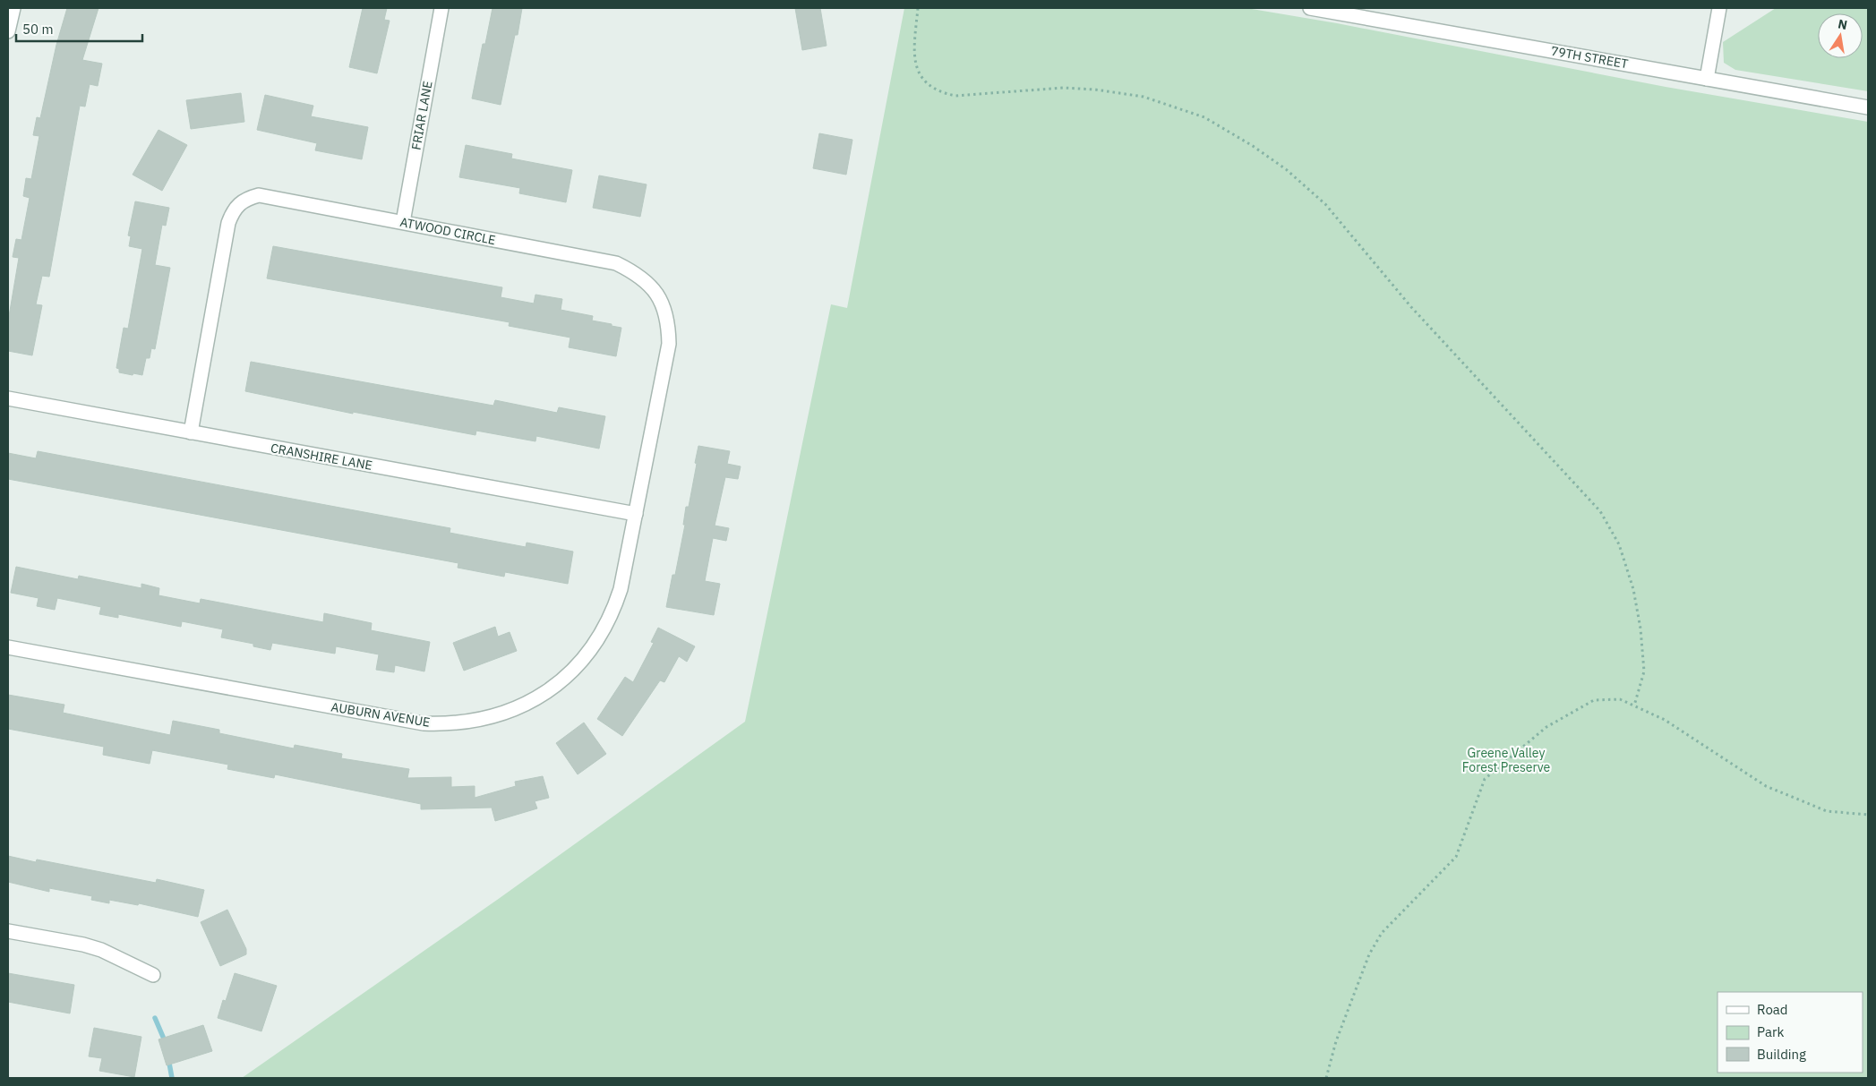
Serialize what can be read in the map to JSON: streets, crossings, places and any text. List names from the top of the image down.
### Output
{
  "streets": {
    "street": [
      "79TH STREET",
      "FRIAR LANE",
      "ATWOOD CIRCLE",
      "CRANSHIRE LANE",
      "AUBURN AVENUE"
    ]
  },
  "crossings": [
    ["FRIAR LANE", "ATWOOD CIRCLE"],
    ["ATWOOD CIRCLE", "CRANSHIRE LANE"],
    ["ATWOOD CIRCLE", "AUBURN AVENUE"],
    ["CRANSHIRE LANE", "AUBURN AVENUE"]
  ],
  "parks": ["Greene Valley Forest Preserve"],
  "legend": ["Road", "Park", "Building"],
  "scale_bar": "50 m",
  "north": "top"
}
